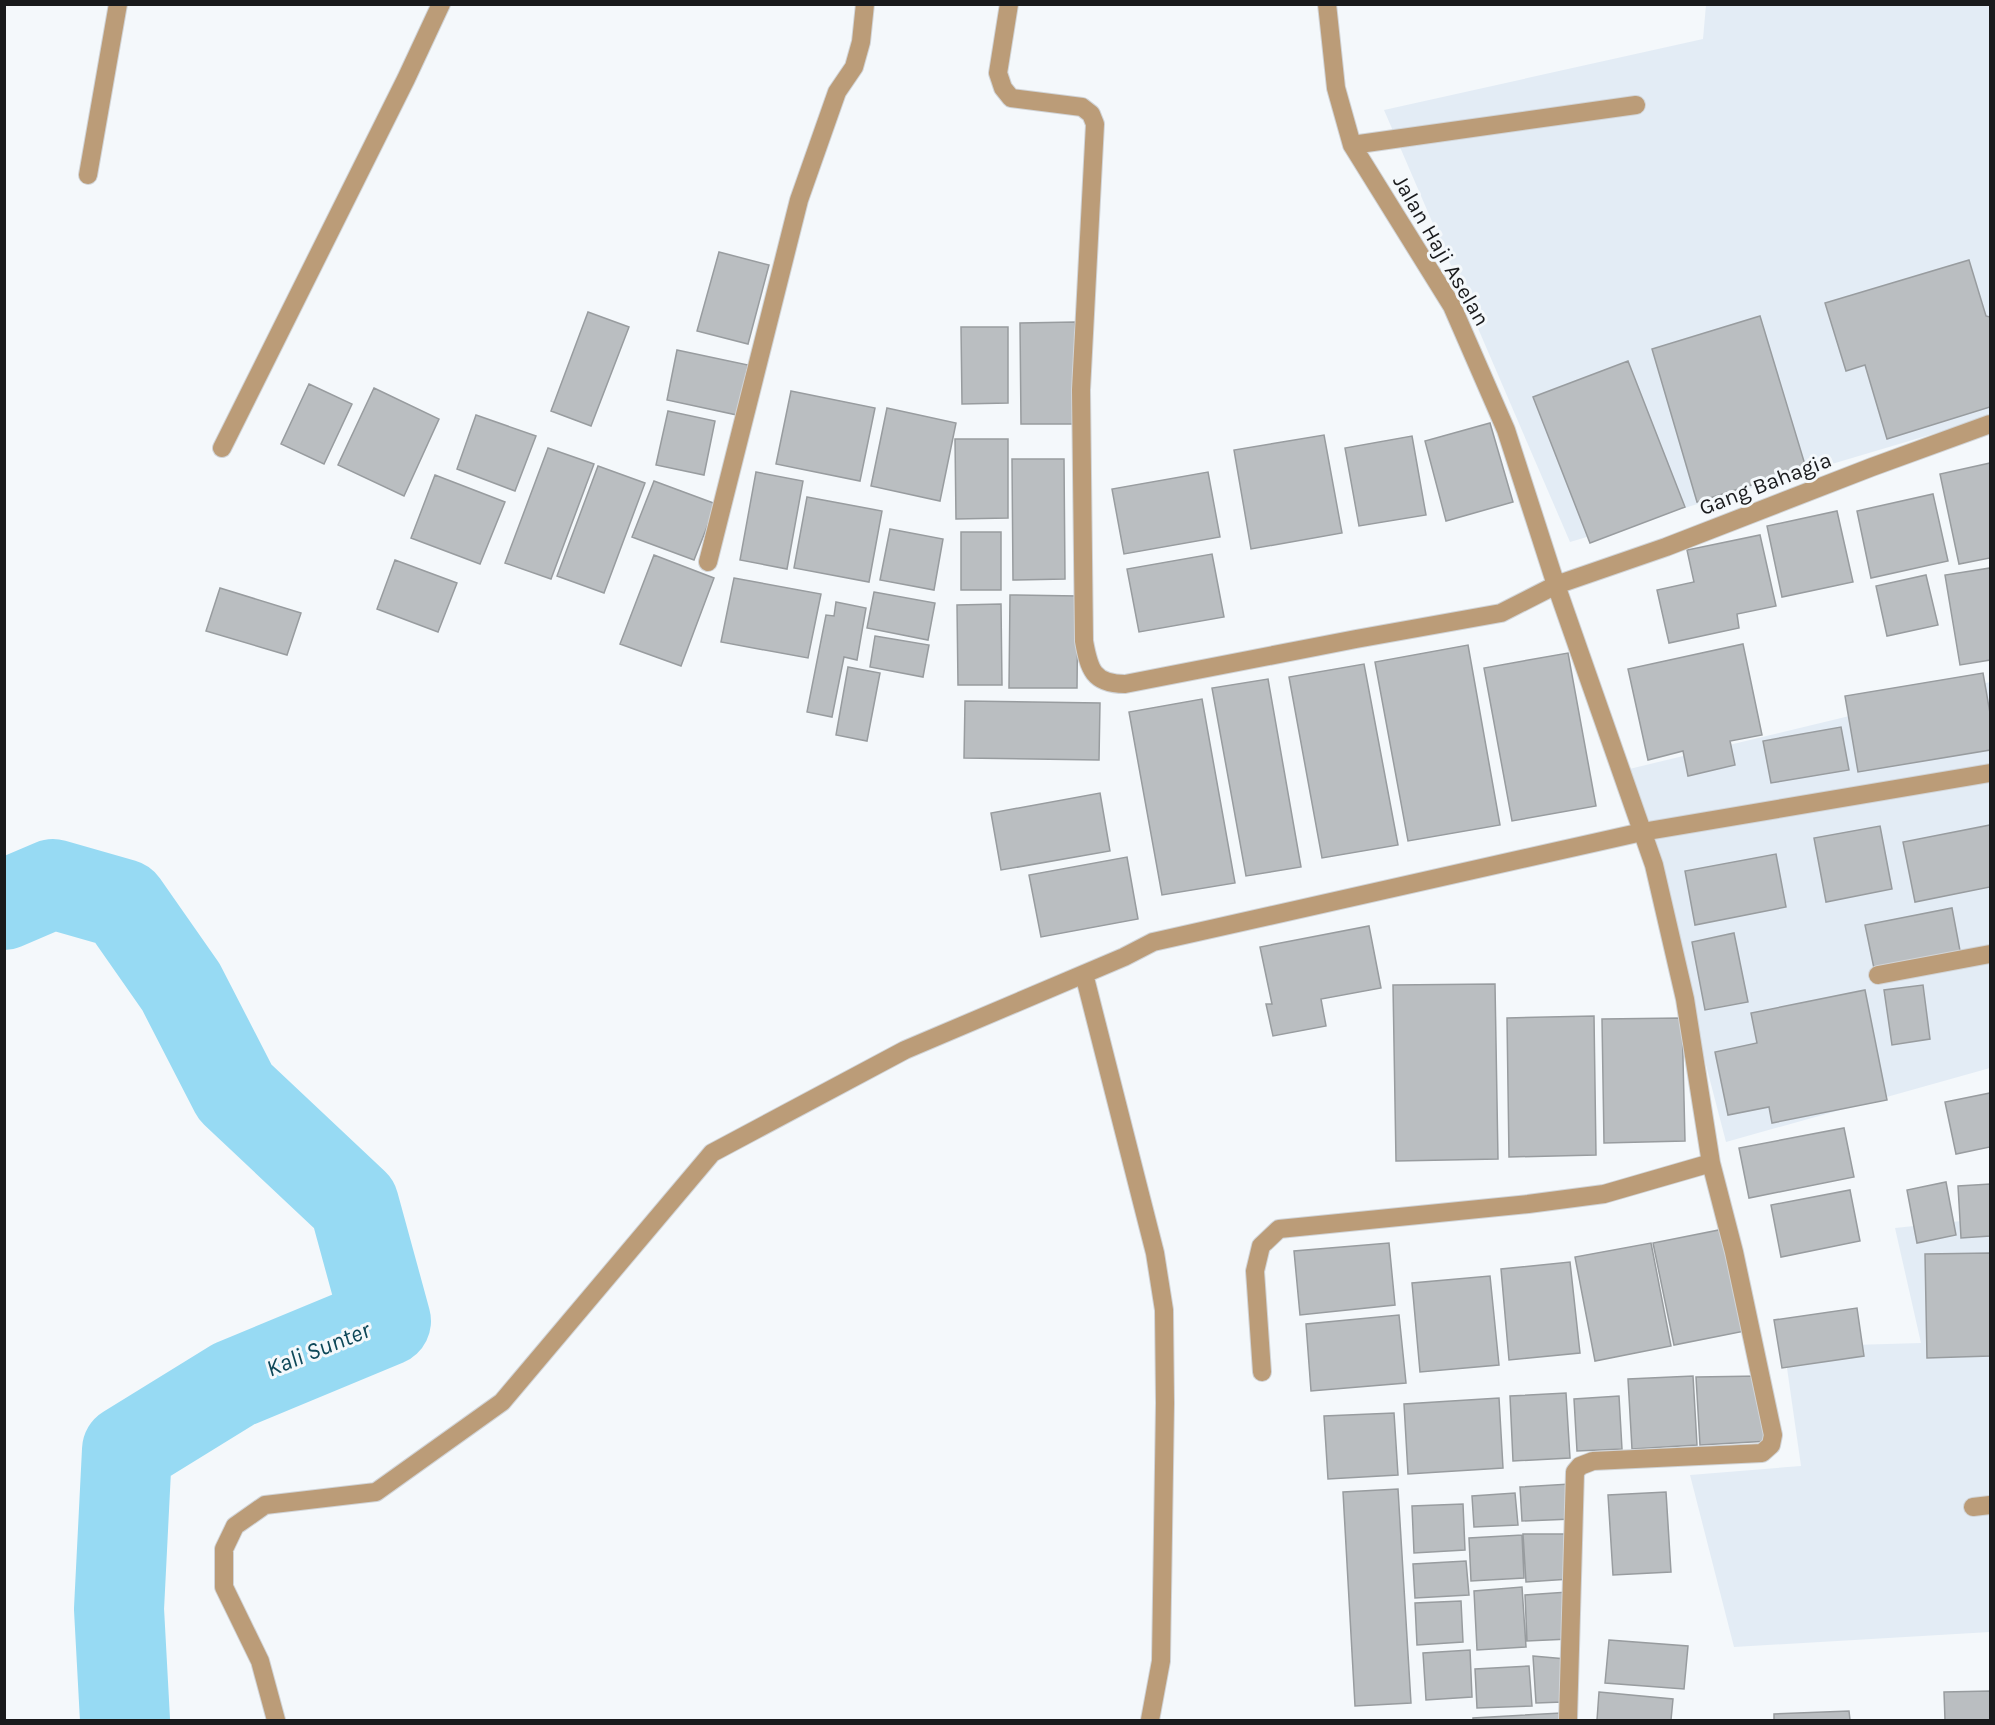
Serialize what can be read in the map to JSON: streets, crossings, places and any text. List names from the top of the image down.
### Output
{
  "streets": {
    "street": ["Jalan Haji Aselan", "Gang Bahagia"]
  },
  "crossings": [
    ["Jalan Haji Aselan", "Gang Bahagia"]
  ],
  "water": ["Kali Sunter"]
}
